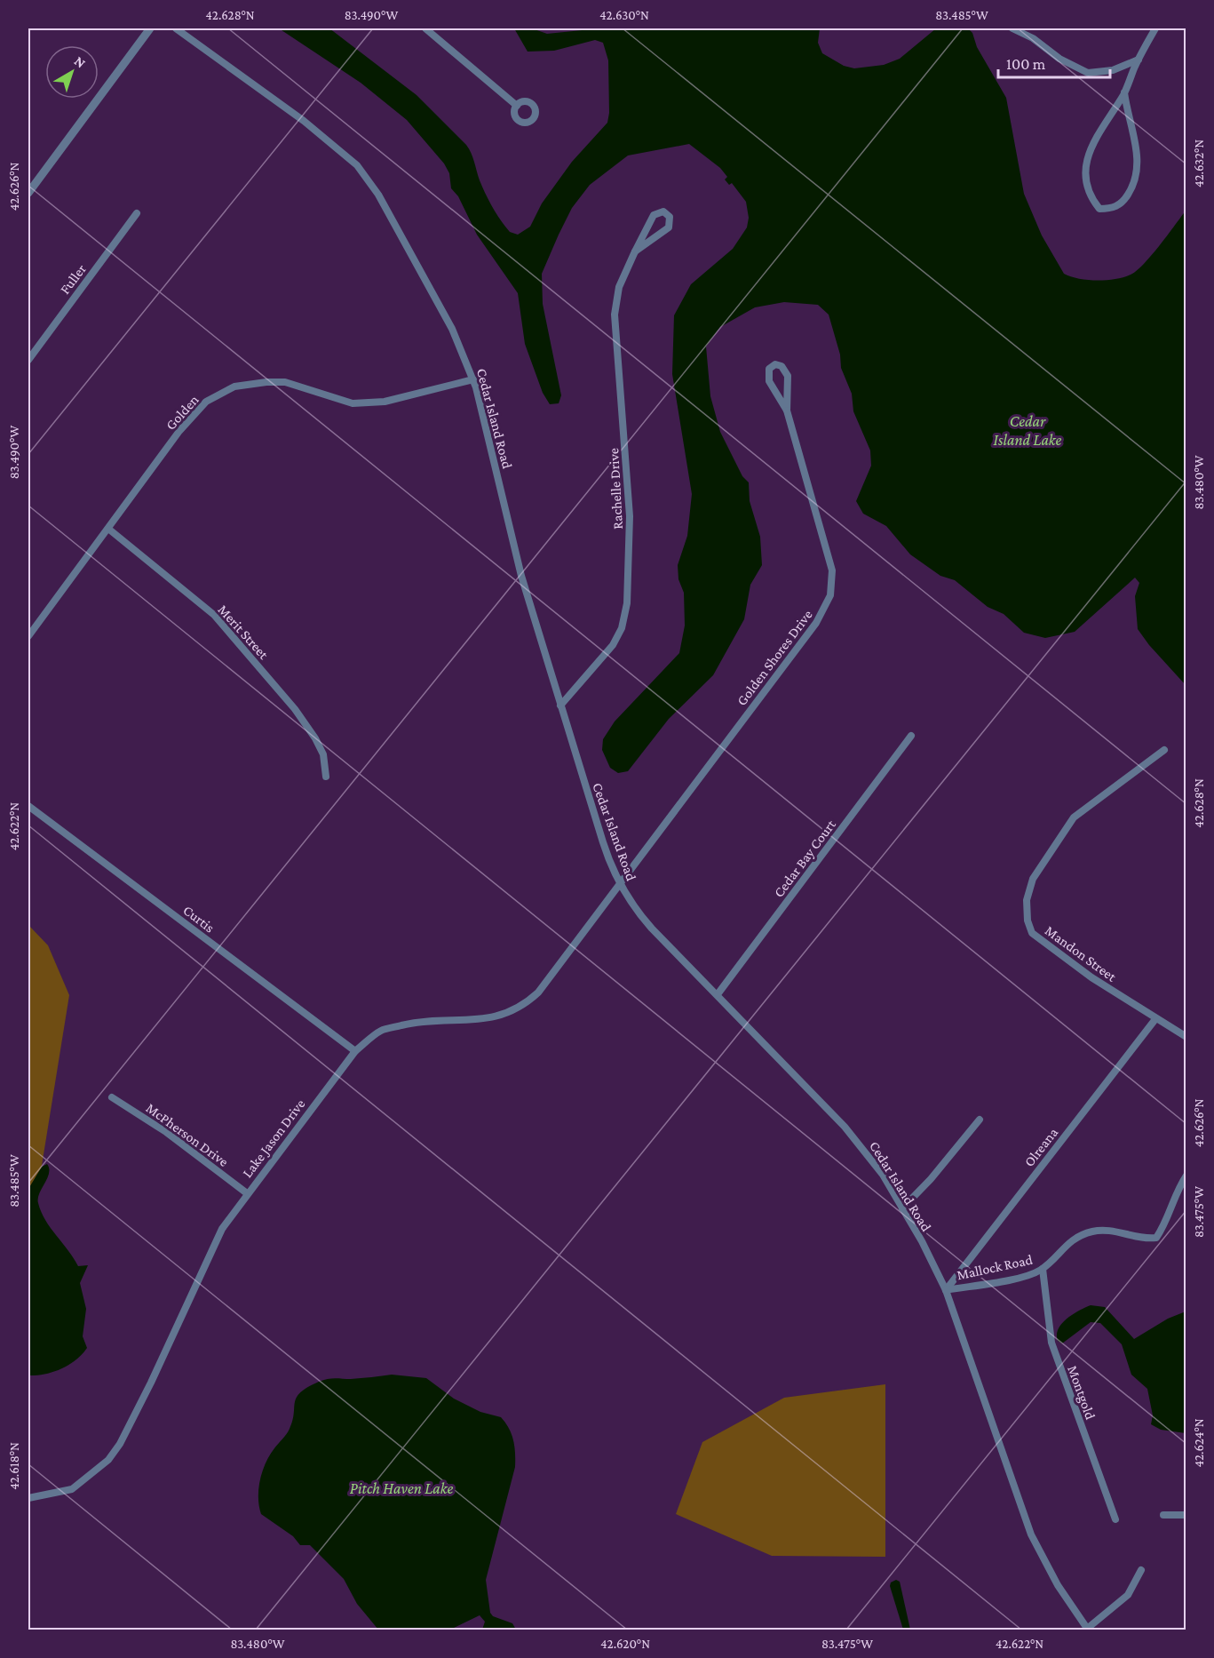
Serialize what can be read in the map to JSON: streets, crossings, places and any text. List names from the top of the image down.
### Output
{
  "streets": {
    "street": [
      "Fuller",
      "Golden",
      "Cedar Island Road",
      "Rachelle Drive",
      "Merit Street",
      "Golden Shores Drive",
      "Cedar Bay Court",
      "Curtis",
      "Mandon Street",
      "McPherson Drive",
      "Lake Jason Drive",
      "Olreana",
      "Mallock Road",
      "Montgold"
    ]
  },
  "crossings": [
    ["Golden", "Cedar Island Road"],
    ["Golden", "Merit Street"],
    ["Cedar Island Road", "Rachelle Drive"],
    ["Cedar Island Road", "Golden Shores Drive"],
    ["Cedar Island Road", "Cedar Bay Court"],
    ["Cedar Island Road", "Lake Jason Drive"],
    ["Cedar Island Road", "Olreana"],
    ["Cedar Island Road", "Mallock Road"],
    ["Golden Shores Drive", "Lake Jason Drive"],
    ["Curtis", "Lake Jason Drive"],
    ["Mandon Street", "Olreana"],
    ["McPherson Drive", "Lake Jason Drive"],
    ["Olreana", "Mallock Road"],
    ["Mallock Road", "Montgold"]
  ],
  "water": ["Cedar Island Lake", "Pitch Haven Lake"],
  "scale_bar": "100 m",
  "north": "top right",
  "coordinates": [
    "42.628°N",
    "83.490°W",
    "42.630°N",
    "83.485°W",
    "42.632°N",
    "42.626°N",
    "83.480°W",
    "42.622°N",
    "83.475°W",
    "42.624°N",
    "42.618°N",
    "42.620°N"
  ]
}
